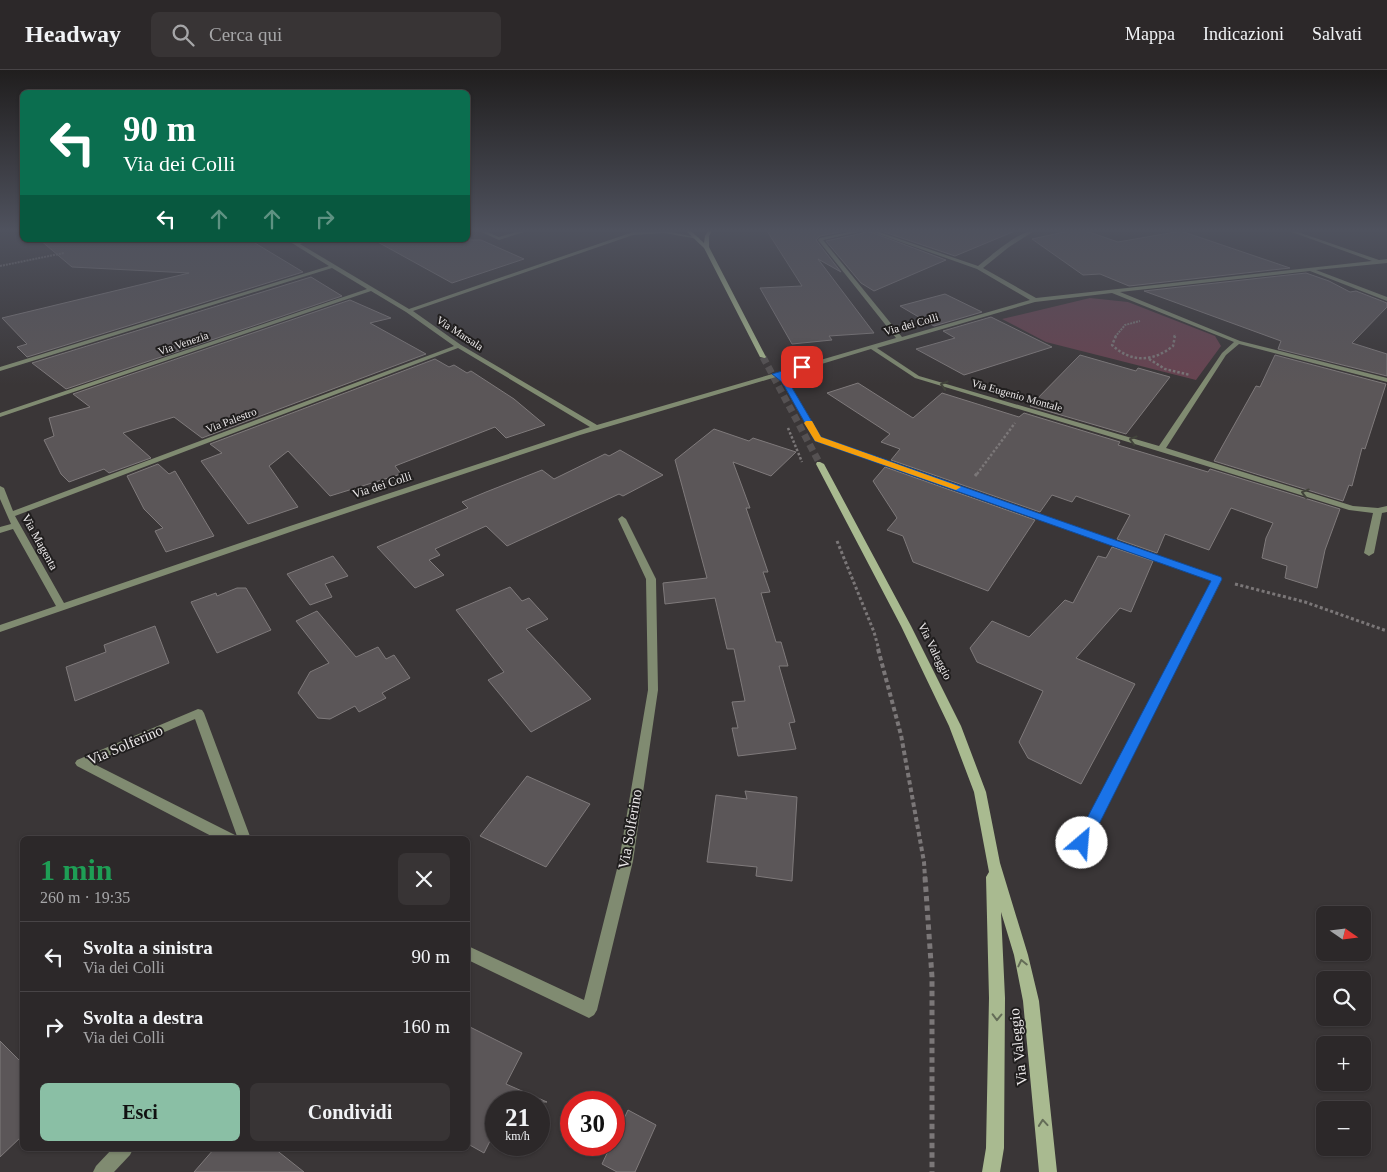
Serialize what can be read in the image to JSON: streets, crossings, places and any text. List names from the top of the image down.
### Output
{
  "streets": {
    "main road": ["Via Valeggio"],
    "street": [
      "Via dei Colli",
      "Via Marsala",
      "Via Venezia",
      "Via Eugenio Montale",
      "Via Palestro",
      "Via Magenta",
      "Via Solferino"
    ]
  },
  "crossings": [
    ["Via dei Colli", "Via Marsala"],
    ["Via dei Colli", "Via Eugenio Montale"],
    ["Via dei Colli", "Via Magenta"],
    ["Via Marsala", "Via Venezia"],
    ["Via Marsala", "Via Palestro"],
    ["Via Palestro", "Via Magenta"]
  ],
  "one_way": ["Via Eugenio Montale"],
  "north": "right",
  "page": {
    "header": "Headway",
    "search": "Cerca qui",
    "nav": ["Mappa", "Indicazioni", "Salvati"],
    "turn": ["90 m", "Via dei Colli"],
    "heading": ["1 min", "260 m · 19:35"],
    "map_buttons": ["+", "−"],
    "list": [
      {
        "name": "Svolta a sinistra",
        "note": "Via dei Colli",
        "value": "90 m"
      },
      {
        "name": "Svolta a destra",
        "note": "Via dei Colli",
        "value": "160 m"
      }
    ],
    "buttons": ["Esci", "Condividi"],
    "speed": "21 km/h",
    "limit": "30"
  }
}
